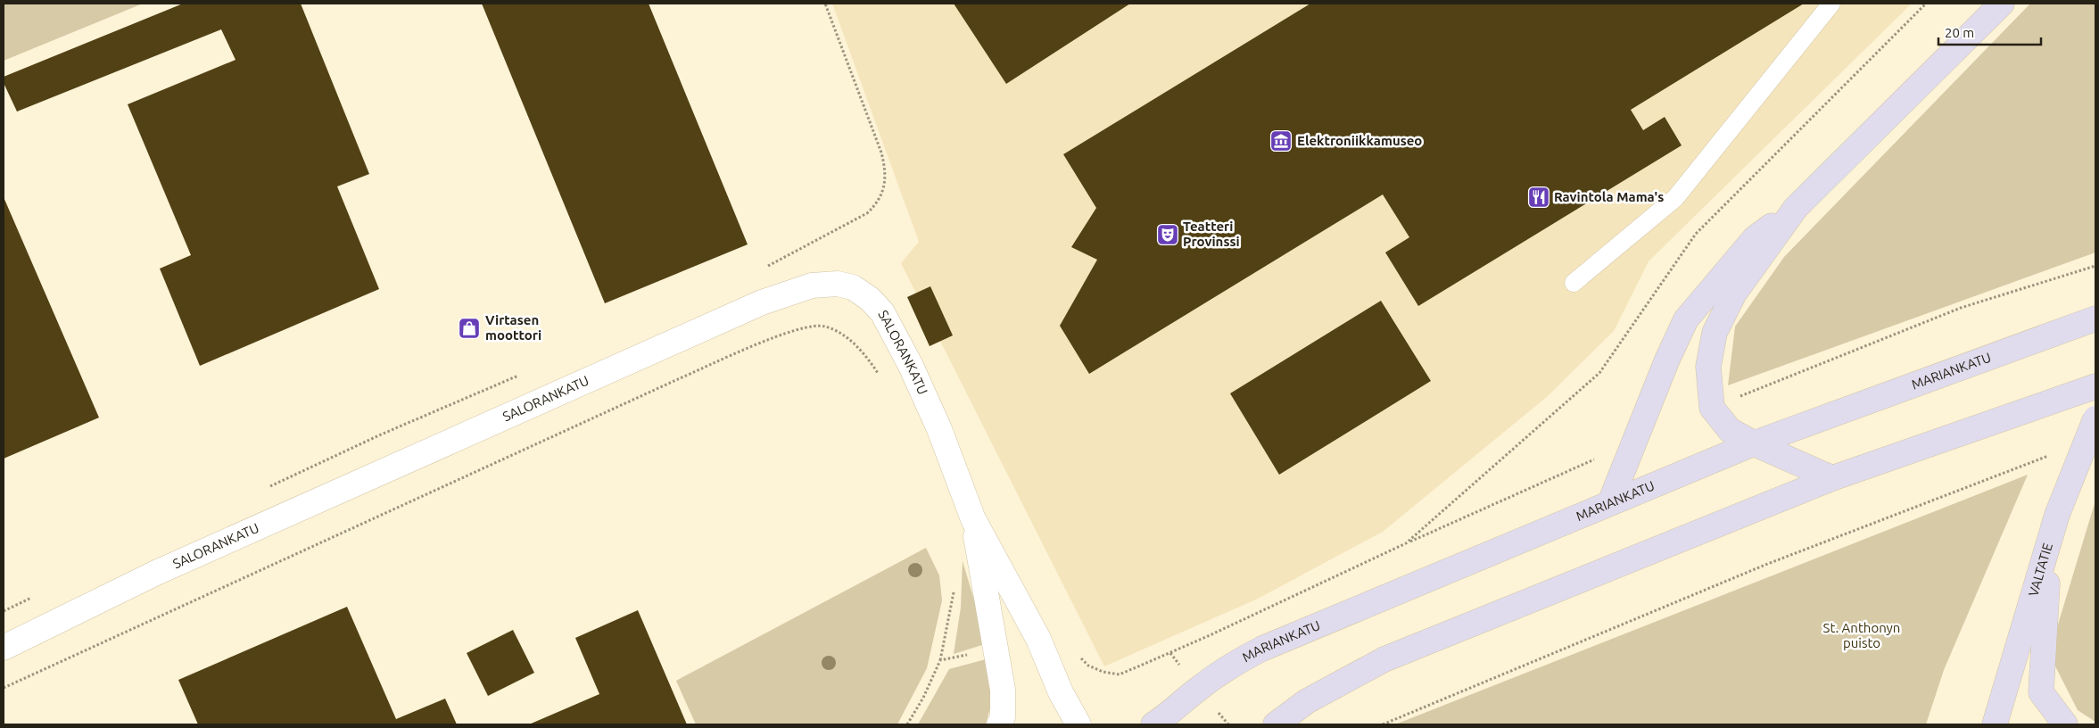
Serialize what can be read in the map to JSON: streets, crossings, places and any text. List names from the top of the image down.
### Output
{
  "streets": {
    "main road": ["MARIANKATU", "VALTATIE"],
    "street": ["SALORANKATU"]
  },
  "parks": ["St. Anthonyn puisto"],
  "places": {
    "museum": ["Elektroniikkamuseo"],
    "restaurant": ["Ravintola Mama's"],
    "theatre": ["Teatteri Provinssi"],
    "shop": ["Virtasen moottori"]
  },
  "scale_bar": "20 m"
}
